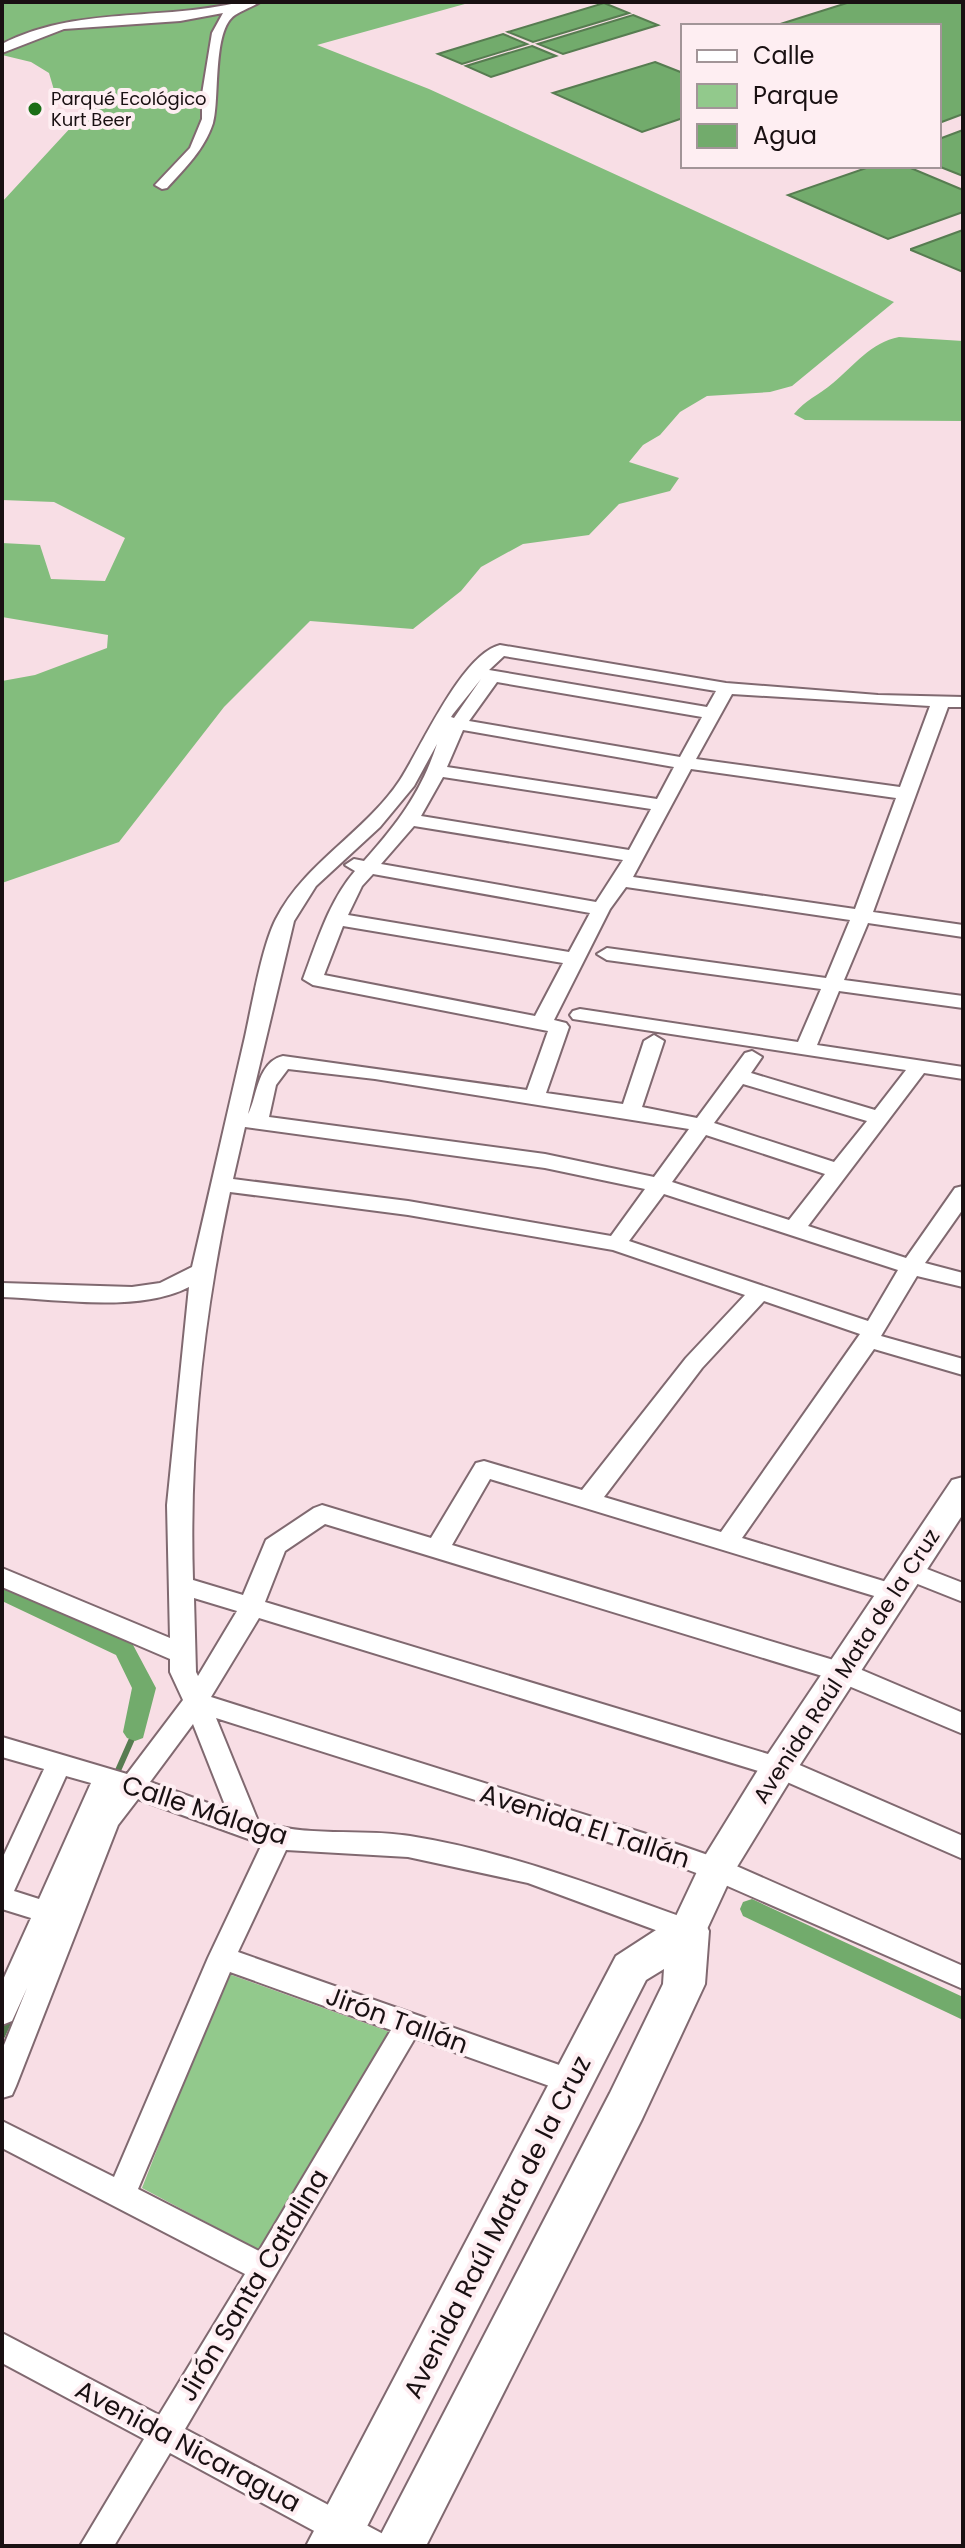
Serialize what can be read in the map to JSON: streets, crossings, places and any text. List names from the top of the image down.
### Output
{
  "streets": {
    "main road": ["Avenida Raúl Mata de la Cruz"],
    "street": [
      "Calle Málaga",
      "Avenida El Tallán",
      "Jirón Tallán",
      "Jirón Santa Catalina",
      "Avenida Nicaragua"
    ]
  },
  "crossings": [
    ["Avenida Raúl Mata de la Cruz", "Calle Málaga"],
    ["Avenida Raúl Mata de la Cruz", "Avenida El Tallán"],
    ["Avenida Raúl Mata de la Cruz", "Jirón Tallán"],
    ["Avenida Raúl Mata de la Cruz", "Avenida Nicaragua"],
    ["Jirón Tallán", "Jirón Santa Catalina"],
    ["Jirón Santa Catalina", "Avenida Nicaragua"]
  ],
  "places": ["Parqué Ecológico Kurt Beer"],
  "legend": ["Calle", "Parque", "Agua"]
}
